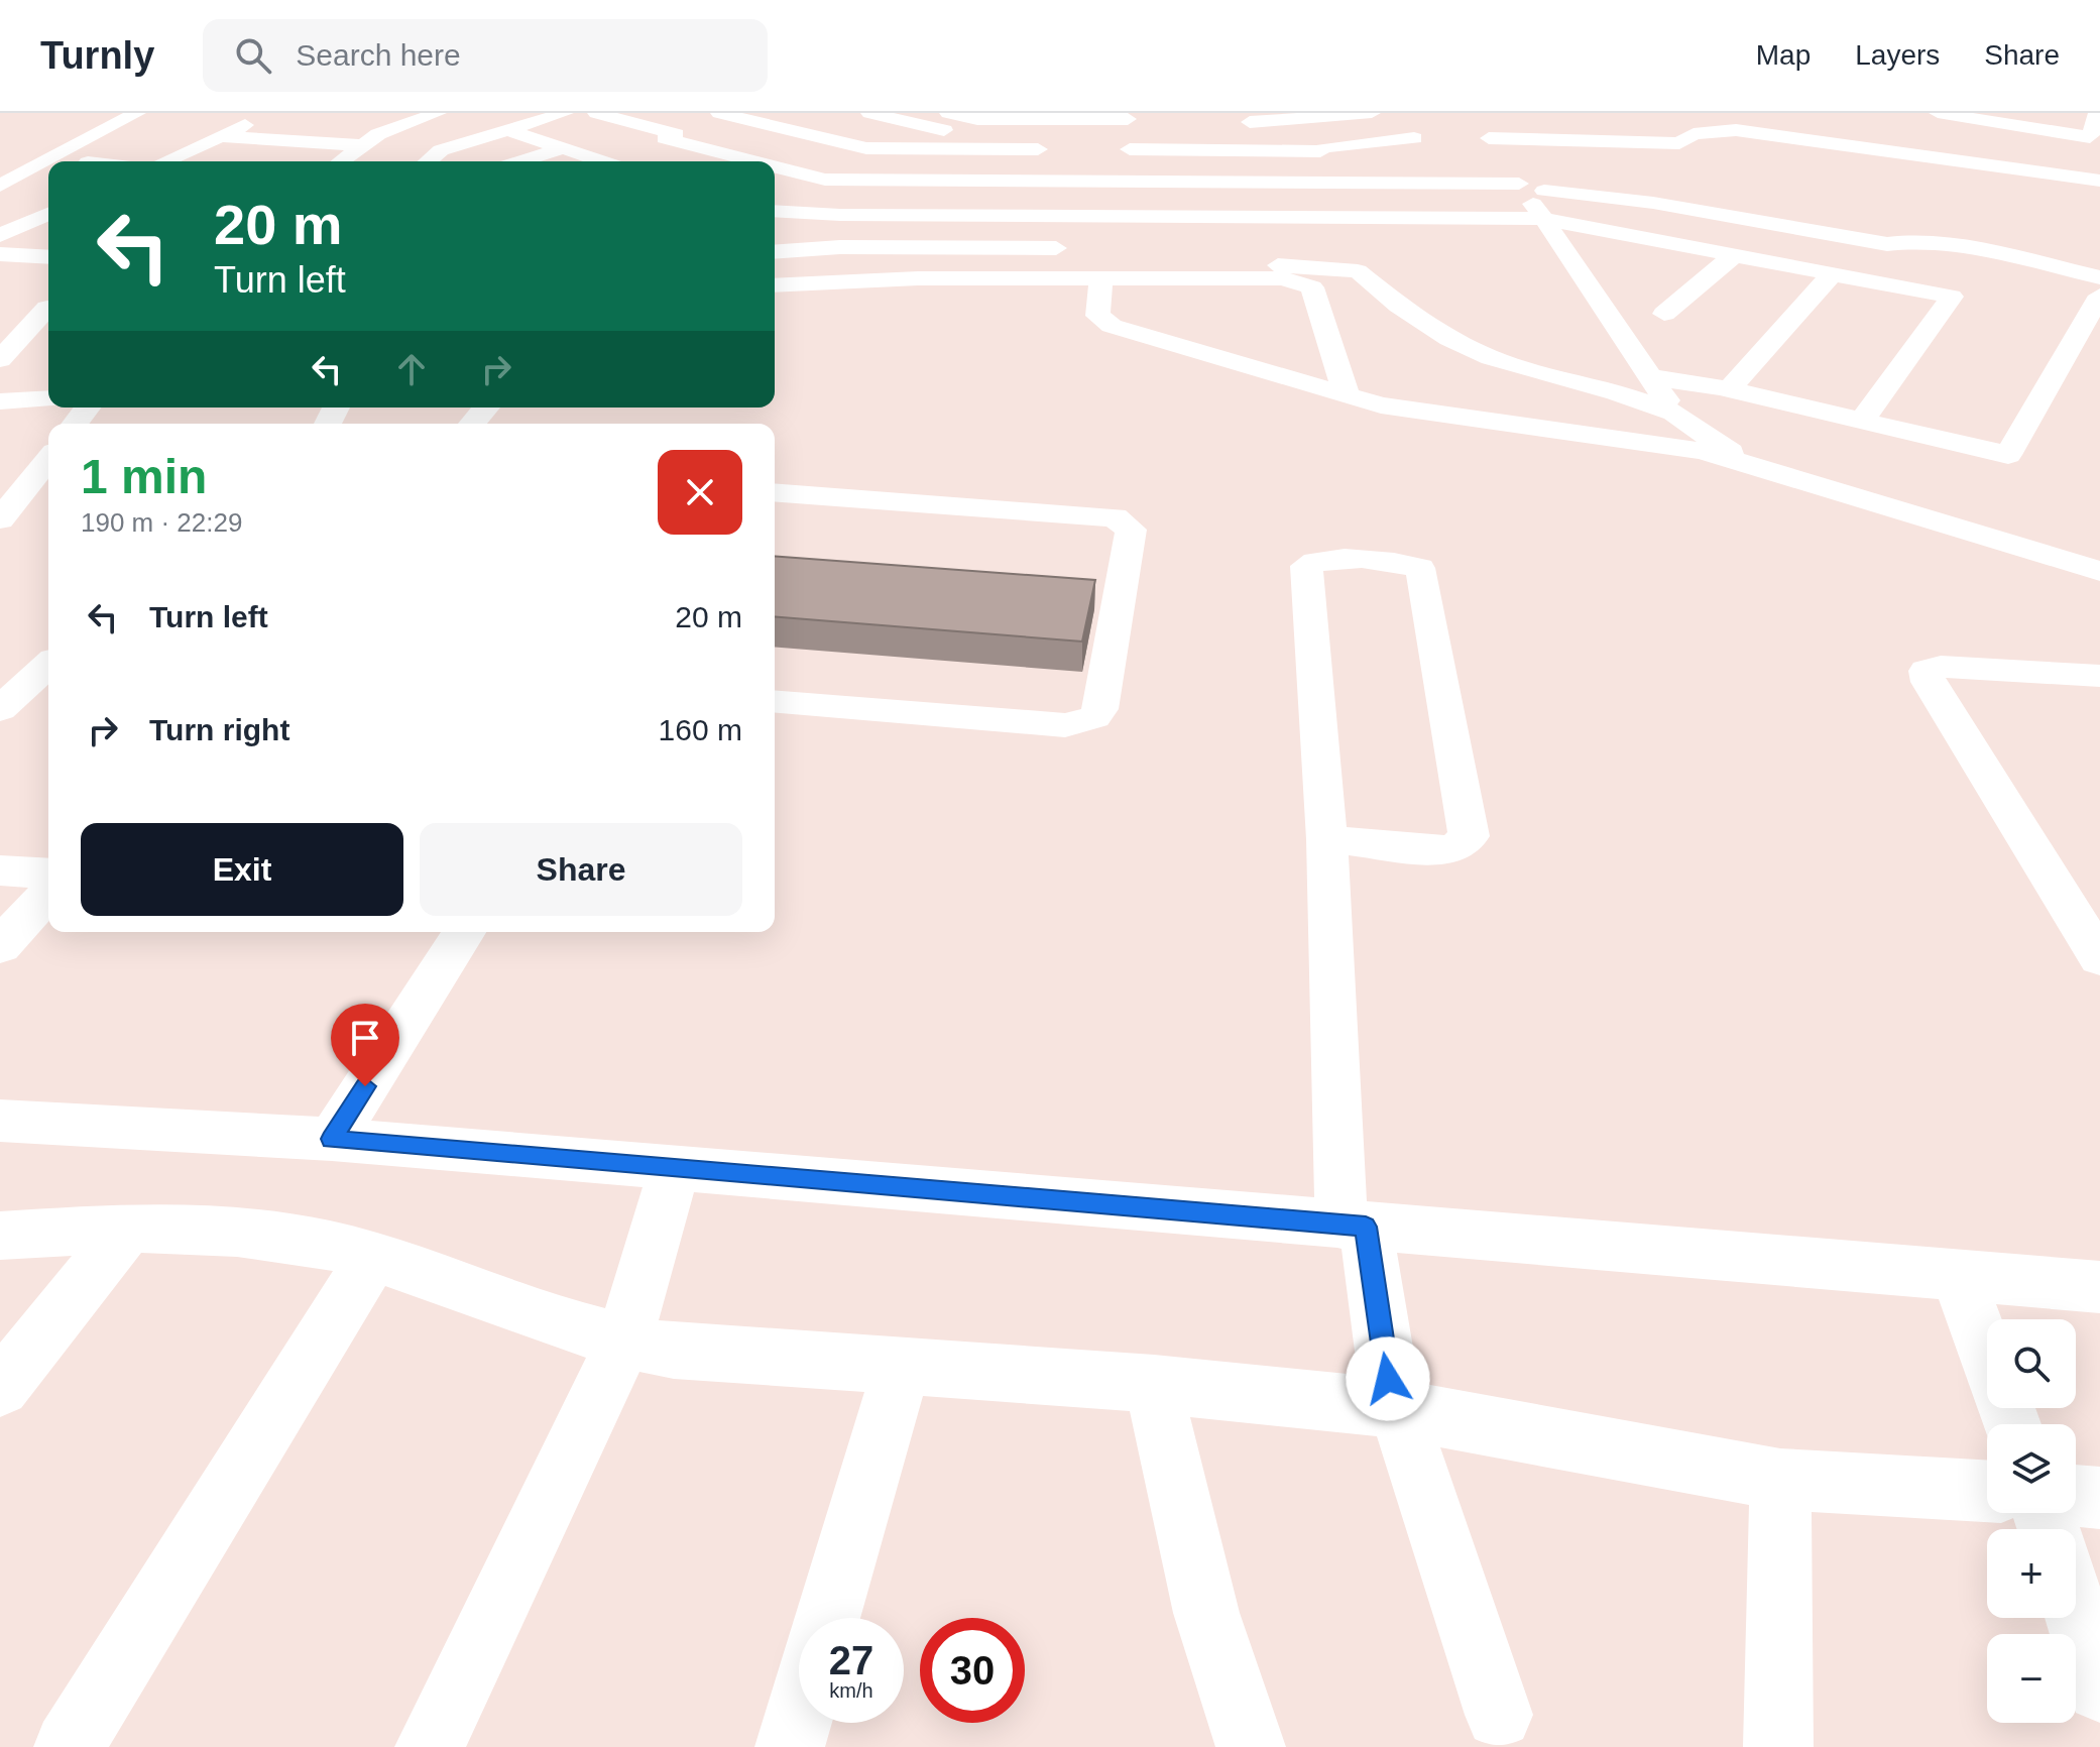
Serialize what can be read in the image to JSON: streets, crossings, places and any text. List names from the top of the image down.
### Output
{
  "page": {
    "header": "Turnly",
    "search": "Search here",
    "nav": ["Map", "Layers", "Share"],
    "turn": ["20 m", "Turn left"],
    "heading": ["1 min", "190 m · 22:29"],
    "list": [
      {
        "name": "Turn left",
        "value": "20 m"
      },
      {
        "name": "Turn right",
        "value": "160 m"
      }
    ],
    "buttons": ["Exit", "Share"],
    "map_buttons": ["+", "−"],
    "speed": "27 km/h",
    "limit": "30"
  }
}
